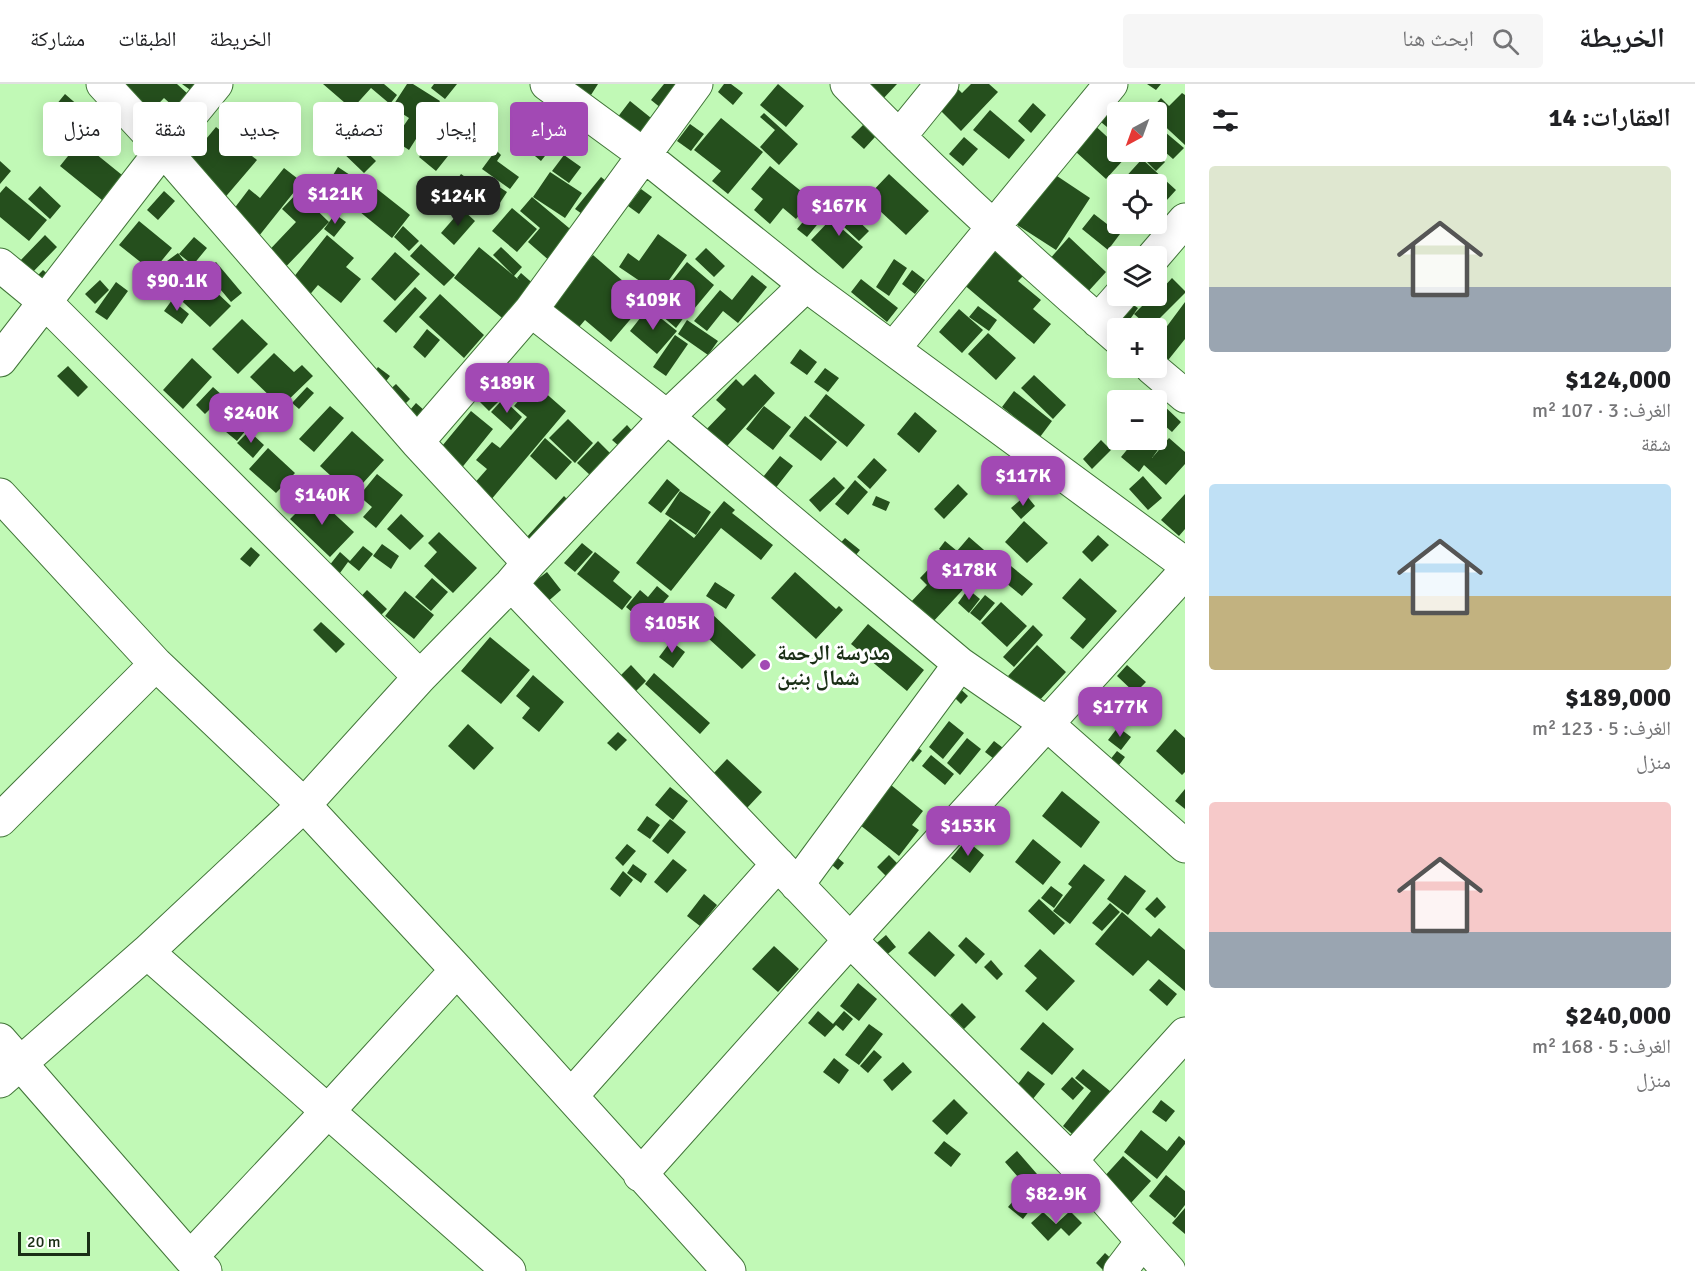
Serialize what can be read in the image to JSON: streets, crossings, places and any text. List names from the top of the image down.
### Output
{
  "places": ["مدرسة الرحمة شمال بنين"],
  "scale_bar": "20 m",
  "north": "bottom left",
  "page": {
    "header": "الخريطة",
    "search": "ابحث هنا",
    "nav": ["الخريطة", "الطبقات", "مشاركة"],
    "heading": "العقارات: 14",
    "map_buttons": ["+", "−"],
    "chip": [
      "شراء",
      "إيجار",
      "تصفية",
      "جديد",
      "شقة",
      "منزل"
    ],
    "list": [
      {
        "name": "$124,000",
        "note": "الغرف: 3 · 107 m² · شقة"
      },
      {
        "name": "$189,000",
        "note": "الغرف: 5 · 123 m² · منزل"
      },
      {
        "name": "$240,000",
        "note": "الغرف: 5 · 168 m² · منزل"
      }
    ],
    "price": [
      "$121K",
      "$124K",
      "$167K",
      "$90.1K",
      "$109K",
      "$189K",
      "$240K",
      "$117K",
      "$140K",
      "$178K",
      "$105K",
      "$177K",
      "$153K",
      "$82.9K"
    ],
    "scale": "20 m"
  }
}
